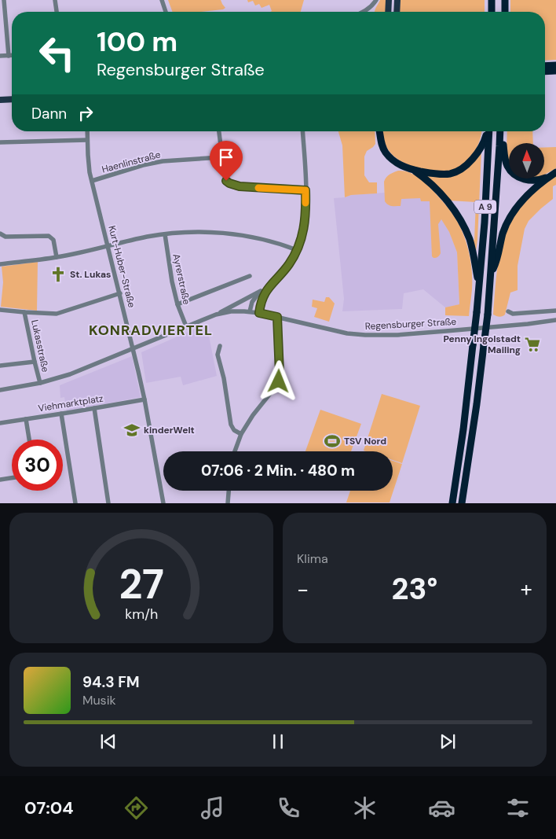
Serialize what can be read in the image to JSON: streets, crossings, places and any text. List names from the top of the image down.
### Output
{
  "streets": {
    "highway": ["A 9"],
    "street": [
      "Haenlinstraße",
      "Kurt-Huber-Straße",
      "Ayrerstraße",
      "Regensburger Straße",
      "Lukasstraße",
      "Viehmarktplatz"
    ]
  },
  "crossings": [
    ["Haenlinstraße", "Kurt-Huber-Straße"],
    ["Kurt-Huber-Straße", "Regensburger Straße"],
    ["Kurt-Huber-Straße", "Viehmarktplatz"],
    ["Ayrerstraße", "Regensburger Straße"],
    ["Regensburger Straße", "Lukasstraße"]
  ],
  "districts": ["KONRADVIERTEL"],
  "places": {
    "church": ["St. Lukas"],
    "supermarket": ["Penny Ingolstadt Mailing"],
    "school or university": ["kinderWelt"],
    "sports": ["TSV Nord"]
  },
  "north": "top",
  "page": {
    "turn": ["100 m", "Regensburger Straße"],
    "then": "Dann",
    "limit": "30",
    "trip": "07:06 · 2 Min. · 480 m",
    "tile": "Klima",
    "heat": ["−", "23°", "+"],
    "song": ["94.3 FM", "Musik"],
    "tabs": "07:04",
    "gauge": ["27", "km/h"]
  }
}
